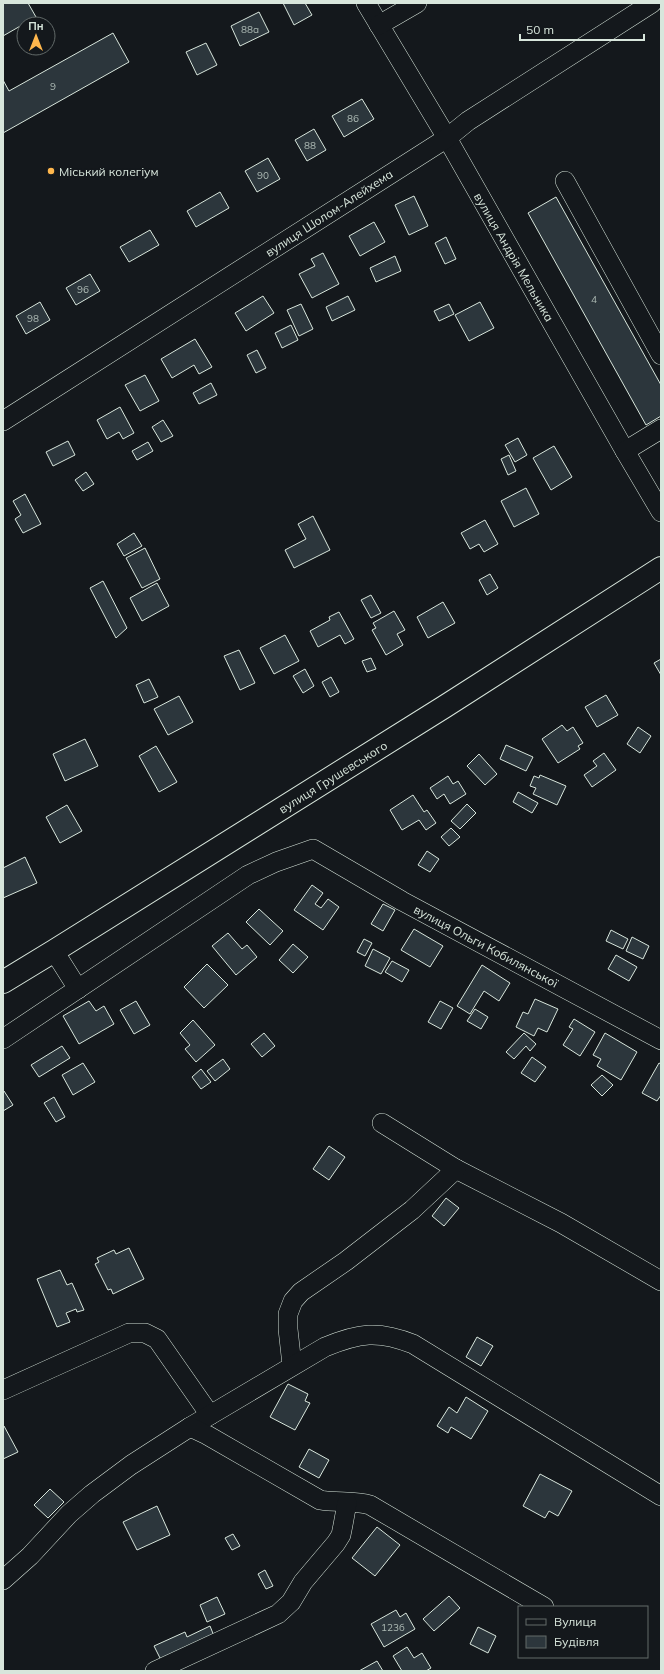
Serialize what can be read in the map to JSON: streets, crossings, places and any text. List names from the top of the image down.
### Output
{
  "streets": {
    "highway": ["вулиця Грушевського"],
    "street": ["вулиця Шолом-Алейхема", "вулиця Андрія Мельника", "вулиця Ольги Кобилянської"]
  },
  "crossings": [
    ["вулиця Шолом-Алейхема", "вулиця Андрія Мельника"]
  ],
  "places": ["Міський колегіум"],
  "house_numbers": [
    "88а",
    "9",
    "86",
    "88",
    "90",
    "96",
    "4",
    "98",
    "123б"
  ],
  "legend": ["Вулиця", "Будівля"],
  "scale_bar": "50 m",
  "north": "top"
}
